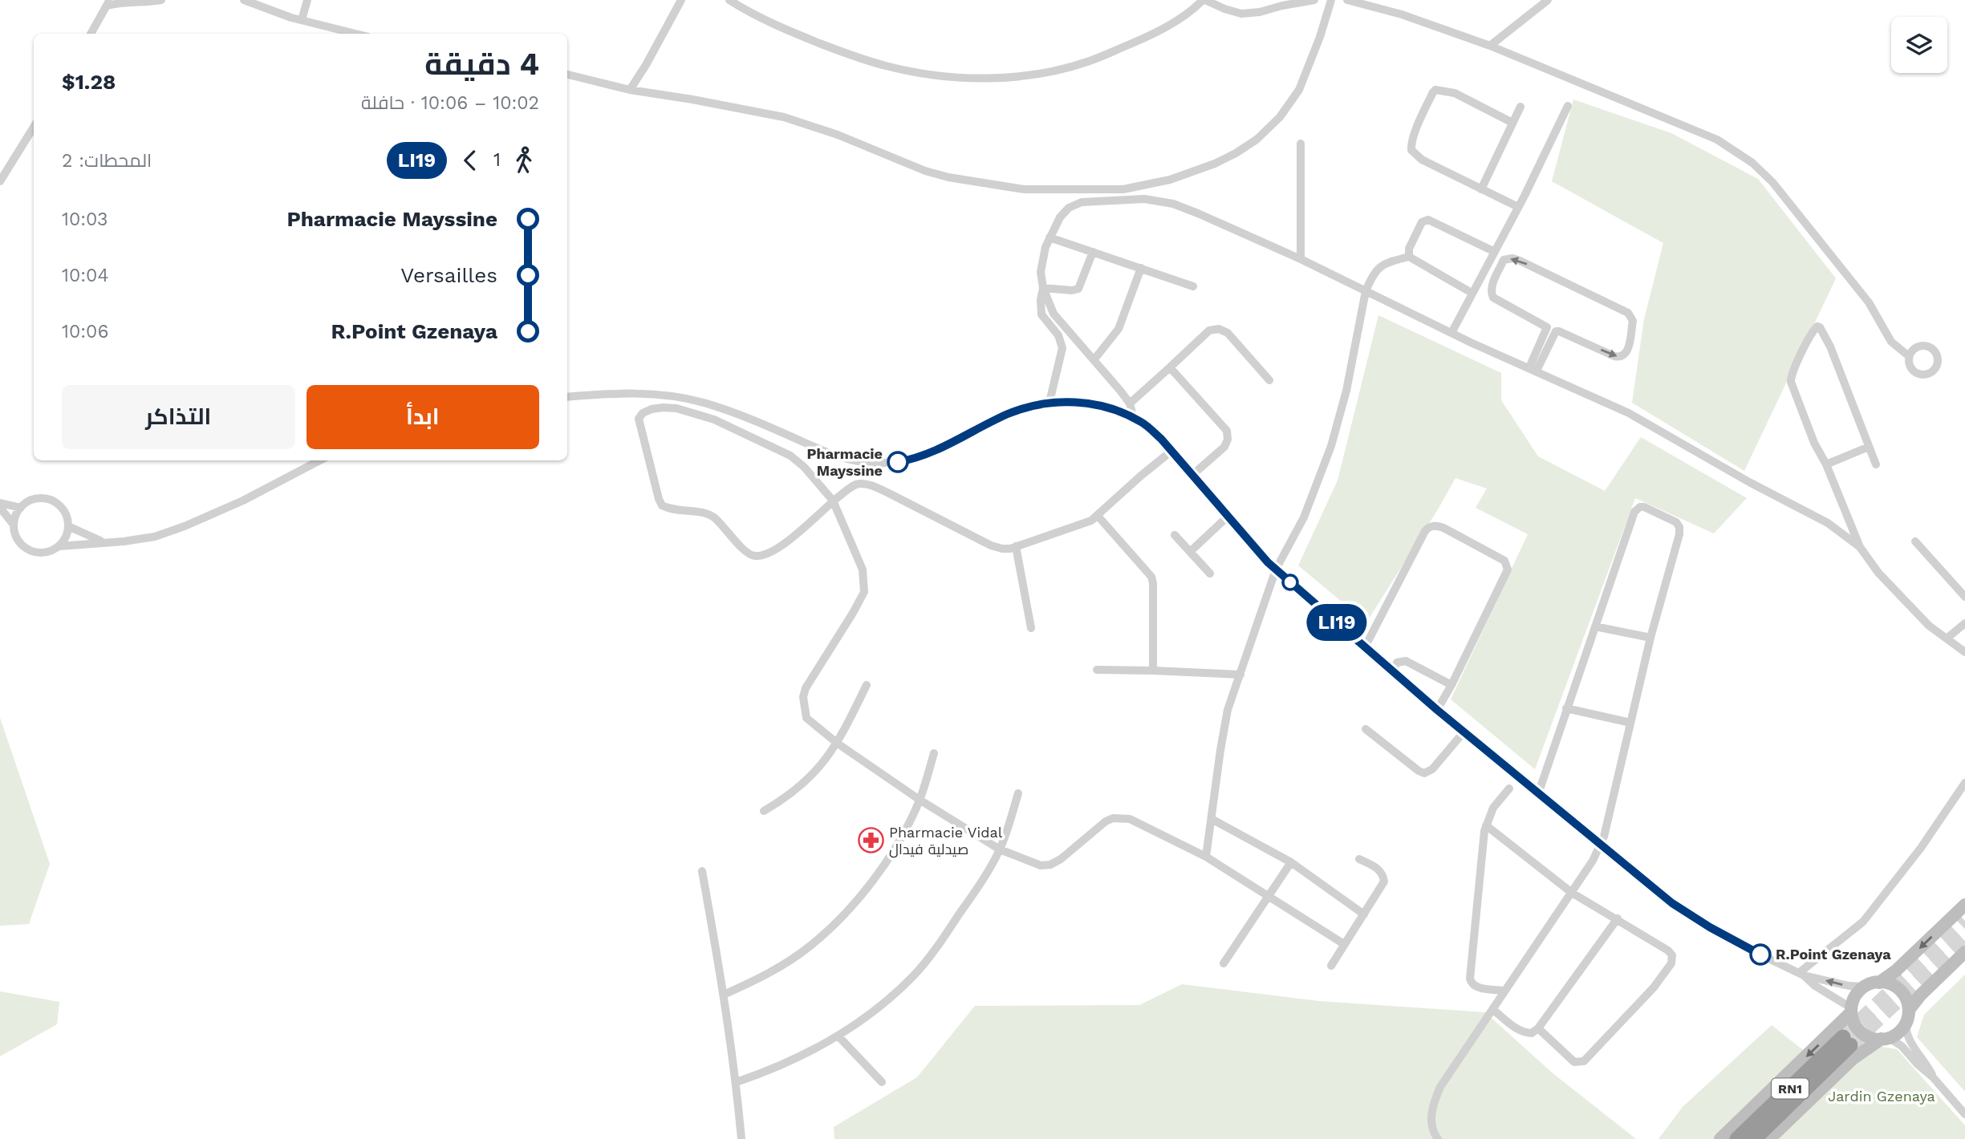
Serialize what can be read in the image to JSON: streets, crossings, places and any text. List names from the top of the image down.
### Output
{
  "streets": {
    "highway": ["RN1"]
  },
  "parks": ["Jardin Gzenaya"],
  "places": {
    "other": ["Pharmacie Mayssine", "R.Point Gzenaya"],
    "pharmacy": ["Pharmacie Vidal صيدلية فيدال"]
  },
  "lines": ["bus line LI19"],
  "page": {
    "on_map": "LI19",
    "heading": ["4 دقيقة", "10:02 – 10:06 · حافلة", "$1.28"],
    "legs": ["1", "LI19", "المحطات: 2"],
    "list": [
      {
        "name": "Pharmacie Mayssine",
        "value": "10:03"
      },
      {
        "name": "Versailles",
        "value": "10:04"
      },
      {
        "name": "R.Point Gzenaya",
        "value": "10:06"
      }
    ],
    "buttons": ["ابدأ", "التذاكر"]
  }
}
